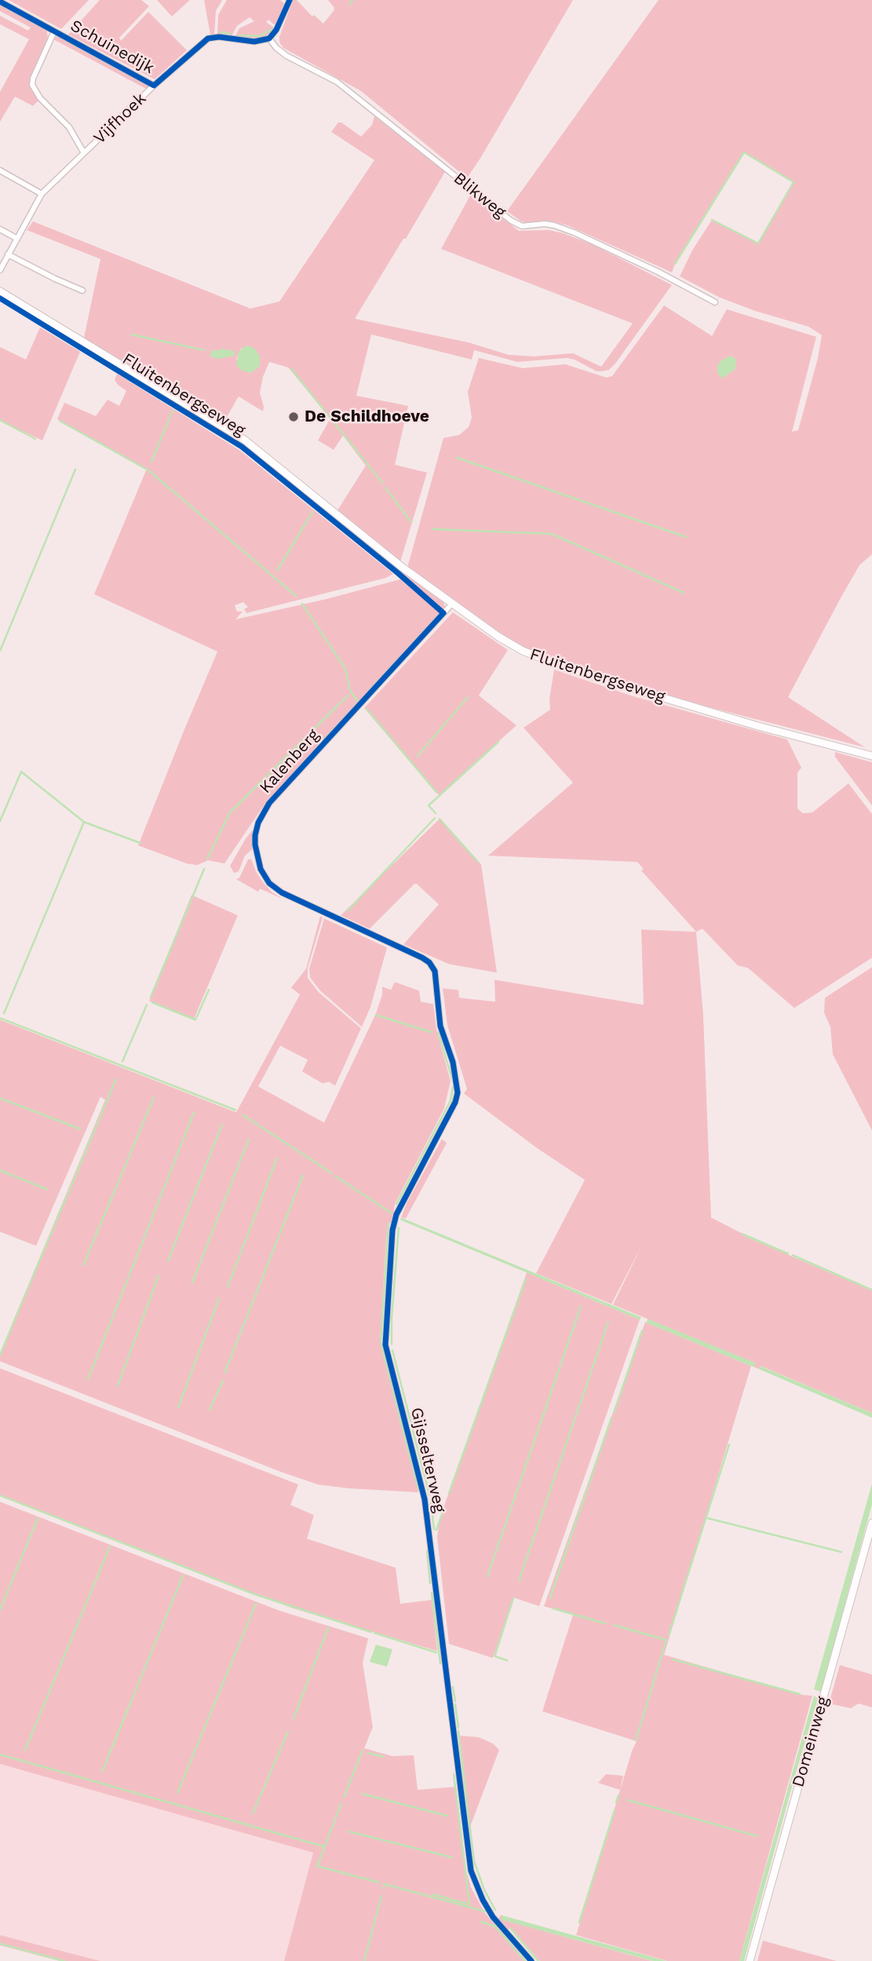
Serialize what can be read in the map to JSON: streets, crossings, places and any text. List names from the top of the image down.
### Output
{
  "streets": {
    "street": [
      "Schuinedijk",
      "Vijfhoek",
      "Blikweg",
      "Fluitenbergseweg",
      "Kalenberg",
      "Gijsselterweg",
      "Domeinweg"
    ]
  },
  "crossings": [
    ["Schuinedijk", "Vijfhoek"],
    ["Vijfhoek", "Blikweg"],
    ["Fluitenbergseweg", "Kalenberg"],
    ["Kalenberg", "Gijsselterweg"]
  ],
  "places": ["De Schildhoeve"]
}
